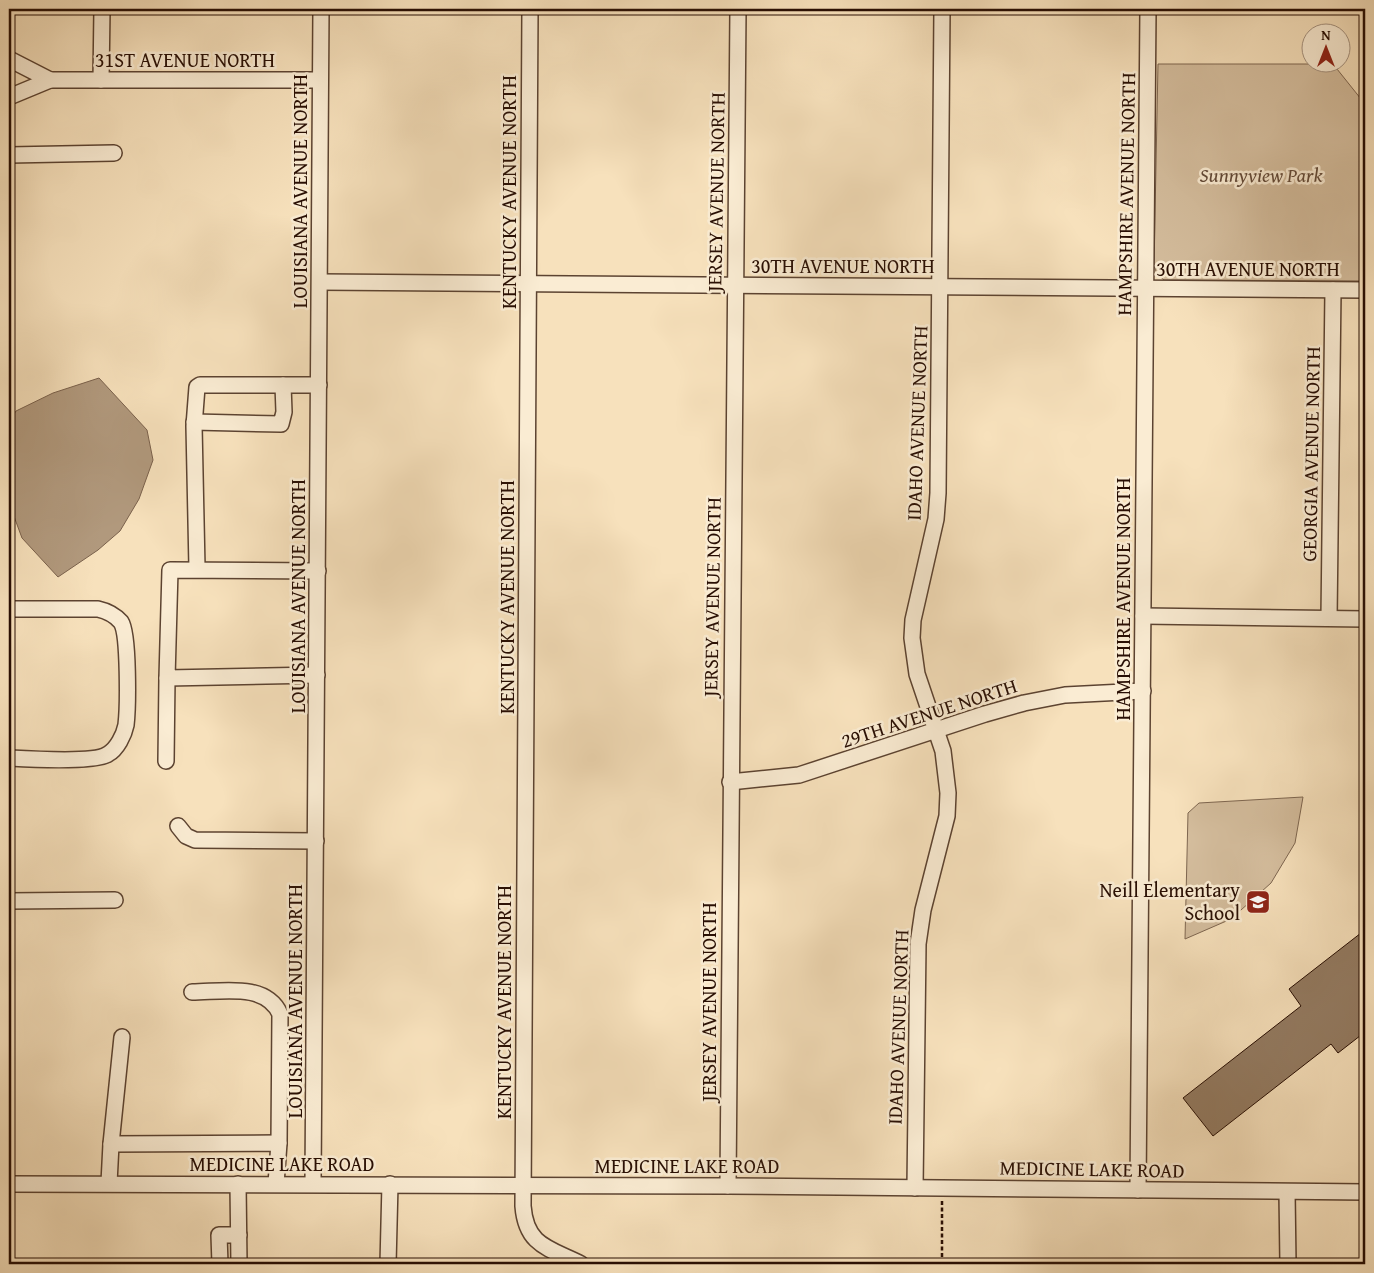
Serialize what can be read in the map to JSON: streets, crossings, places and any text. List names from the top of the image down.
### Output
{
  "streets": {
    "street": [
      "31ST AVENUE NORTH",
      "LOUISIANA AVENUE NORTH",
      "KENTUCKY AVENUE NORTH",
      "JERSEY AVENUE NORTH",
      "HAMPSHIRE AVENUE NORTH",
      "30TH AVENUE NORTH",
      "IDAHO AVENUE NORTH",
      "GEORGIA AVENUE NORTH",
      "29TH AVENUE NORTH",
      "MEDICINE LAKE ROAD"
    ]
  },
  "crossings": [
    ["31ST AVENUE NORTH", "LOUISIANA AVENUE NORTH"],
    ["LOUISIANA AVENUE NORTH", "30TH AVENUE NORTH"],
    ["LOUISIANA AVENUE NORTH", "MEDICINE LAKE ROAD"],
    ["KENTUCKY AVENUE NORTH", "30TH AVENUE NORTH"],
    ["KENTUCKY AVENUE NORTH", "MEDICINE LAKE ROAD"],
    ["JERSEY AVENUE NORTH", "30TH AVENUE NORTH"],
    ["JERSEY AVENUE NORTH", "29TH AVENUE NORTH"],
    ["JERSEY AVENUE NORTH", "MEDICINE LAKE ROAD"],
    ["HAMPSHIRE AVENUE NORTH", "30TH AVENUE NORTH"],
    ["HAMPSHIRE AVENUE NORTH", "29TH AVENUE NORTH"],
    ["HAMPSHIRE AVENUE NORTH", "MEDICINE LAKE ROAD"],
    ["30TH AVENUE NORTH", "IDAHO AVENUE NORTH"],
    ["30TH AVENUE NORTH", "GEORGIA AVENUE NORTH"],
    ["IDAHO AVENUE NORTH", "29TH AVENUE NORTH"],
    ["IDAHO AVENUE NORTH", "MEDICINE LAKE ROAD"]
  ],
  "parks": ["Sunnyview Park"],
  "places": {
    "school or university": ["Neill Elementary School"]
  },
  "north": "top"
}
